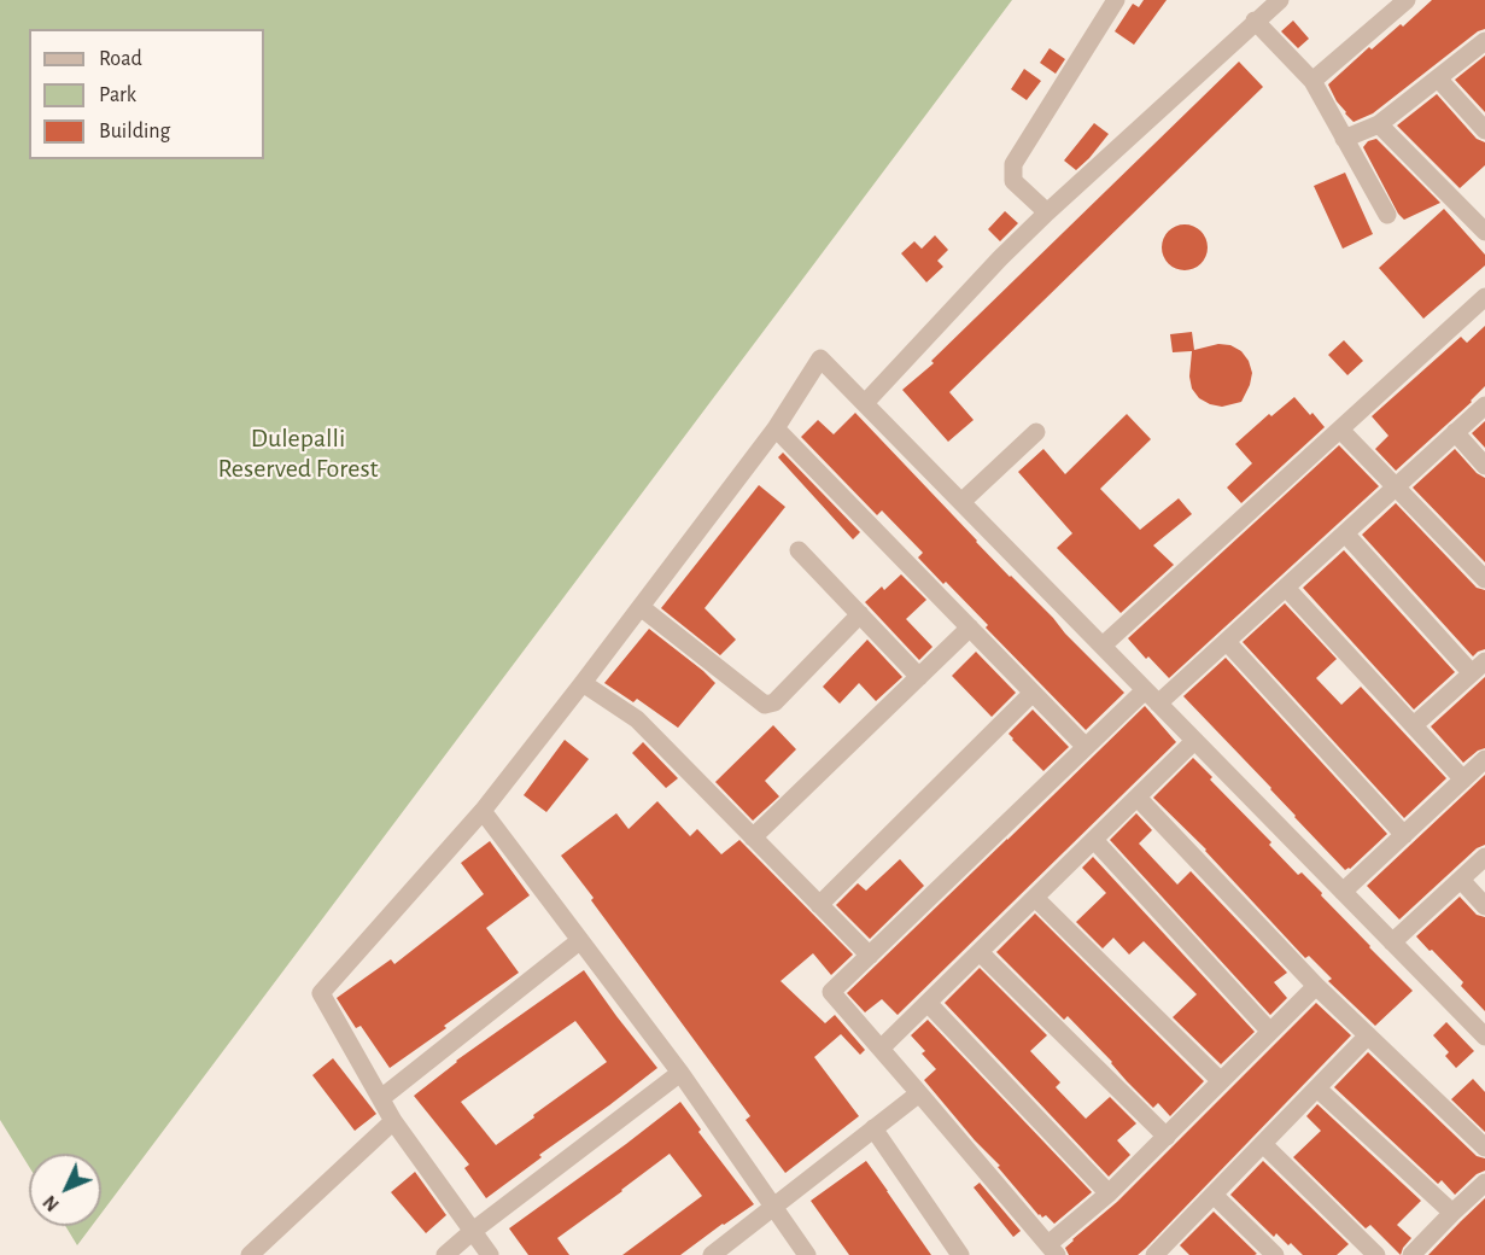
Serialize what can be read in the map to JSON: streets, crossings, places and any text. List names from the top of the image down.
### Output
{
  "parks": ["Dulepalli Reserved Forest"],
  "legend": ["Road", "Park", "Building"],
  "north": "bottom left"
}
